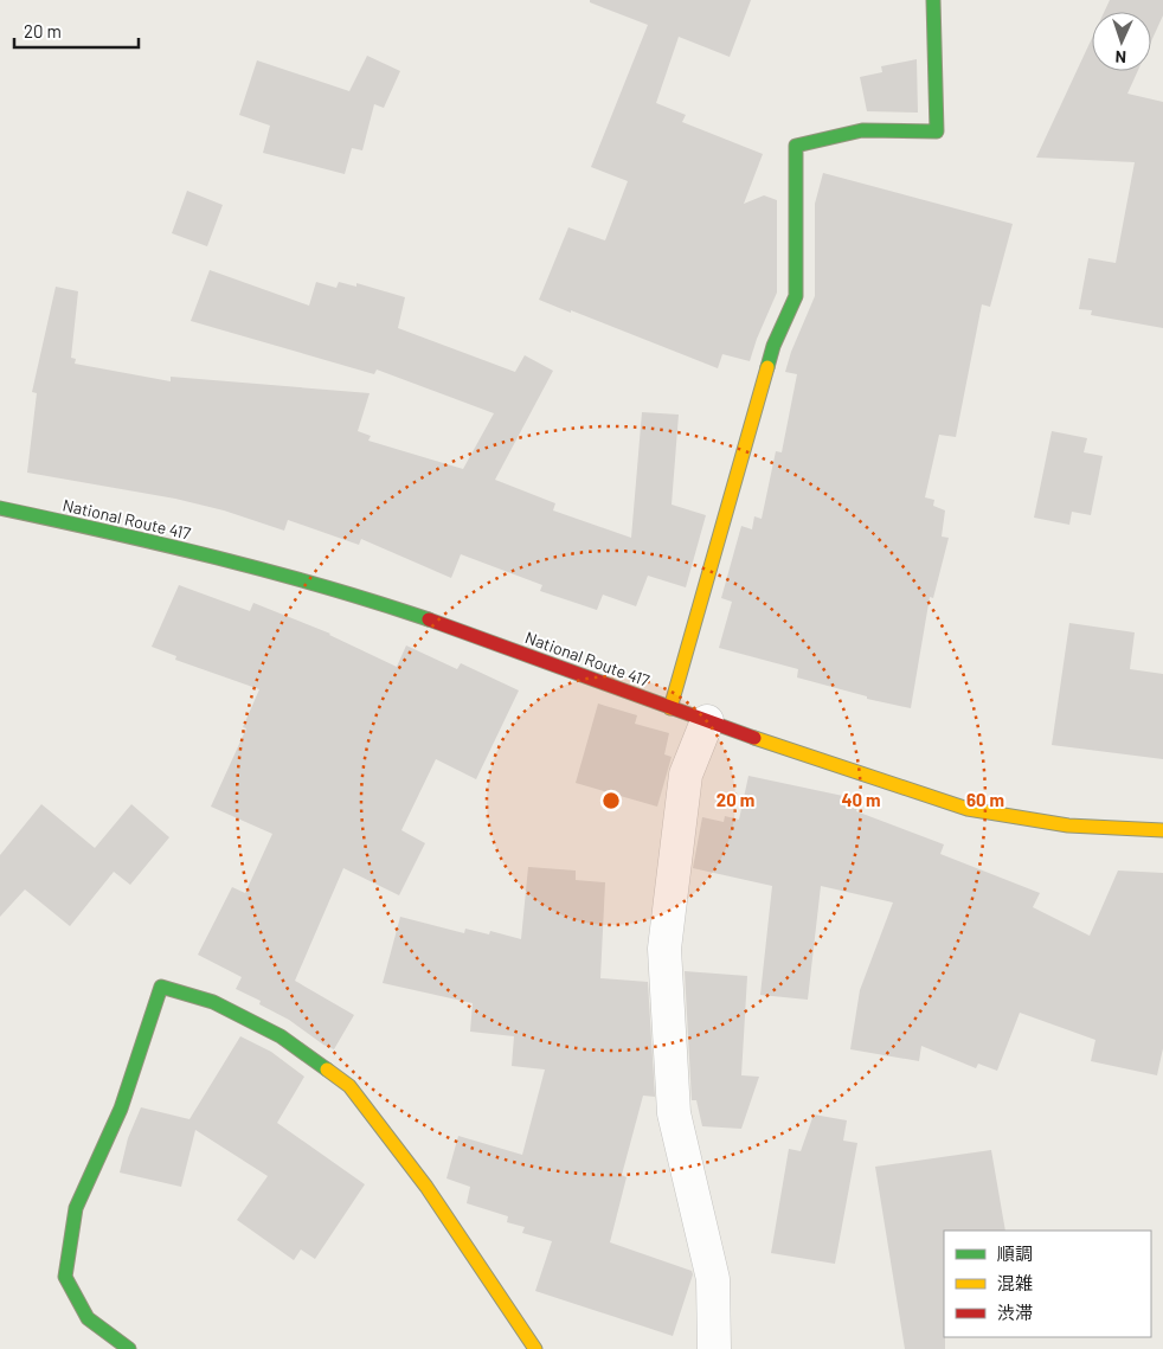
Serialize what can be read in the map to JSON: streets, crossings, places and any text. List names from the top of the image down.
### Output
{
  "streets": {
    "main road": ["National Route 417"]
  },
  "legend": ["順調", "混雑", "渋滞"],
  "scale_bar": "20 m",
  "north": "bottom",
  "rings": ["20 m", "40 m", "60 m"]
}
